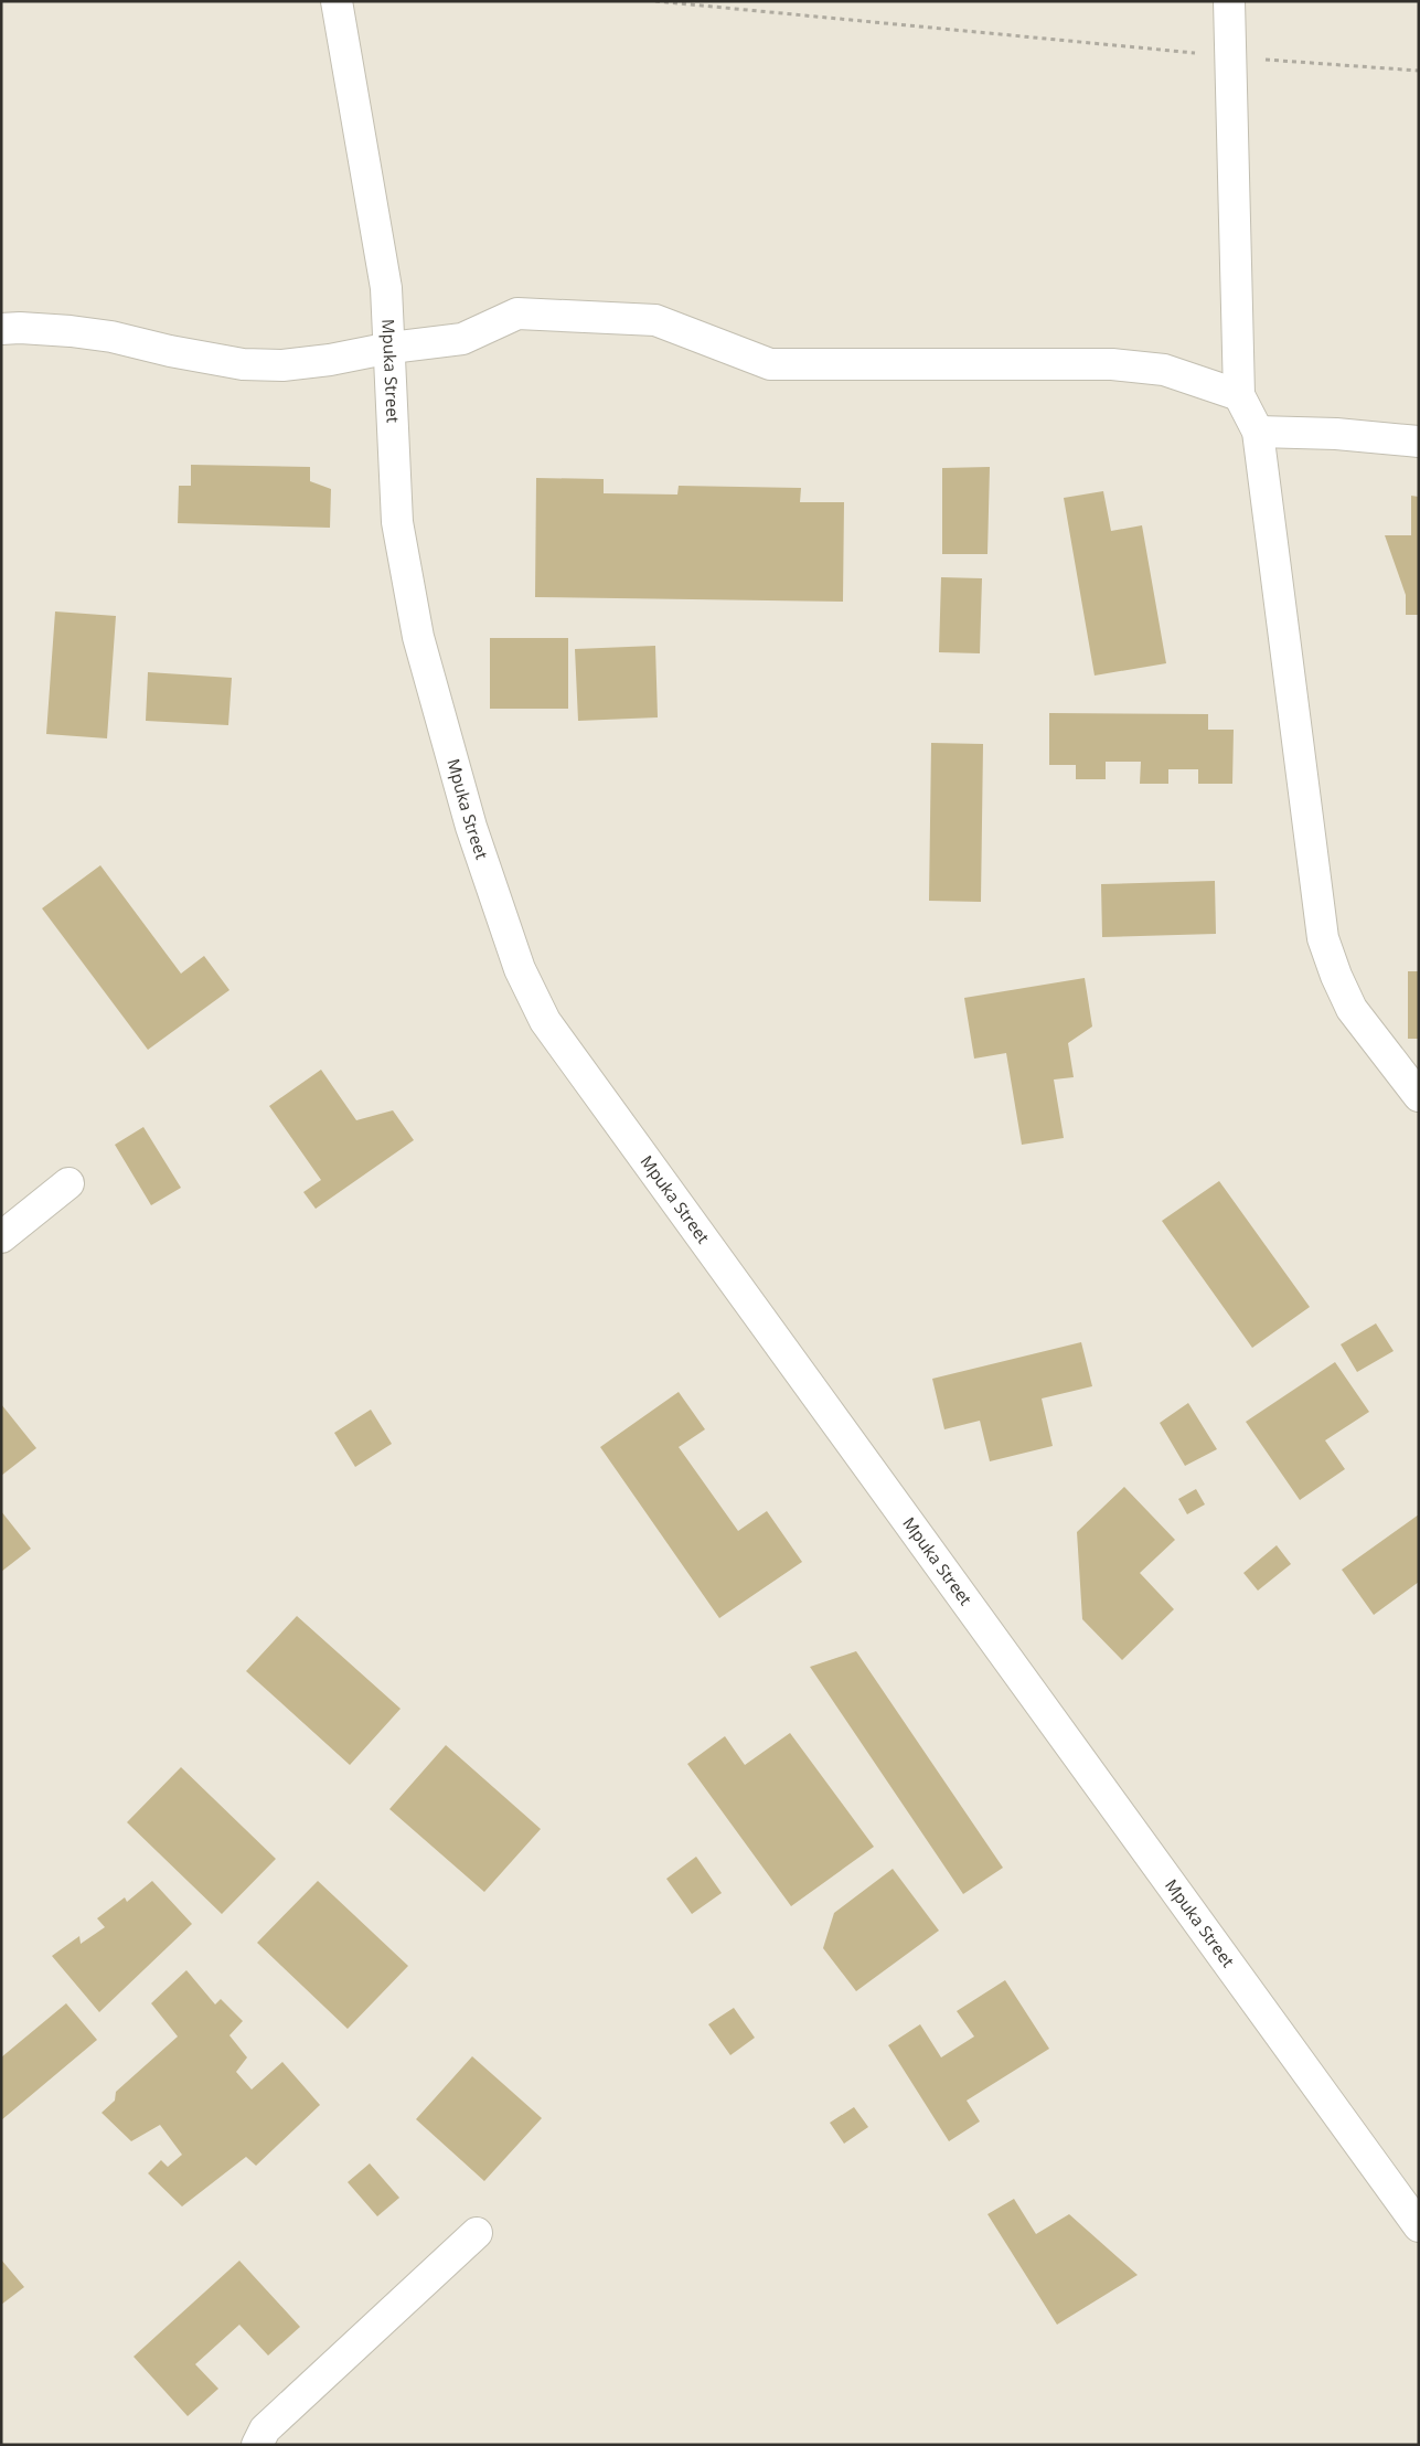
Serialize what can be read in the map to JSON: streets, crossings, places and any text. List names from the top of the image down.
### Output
{
  "streets": {
    "street": ["Mpuka Street"]
  }
}
